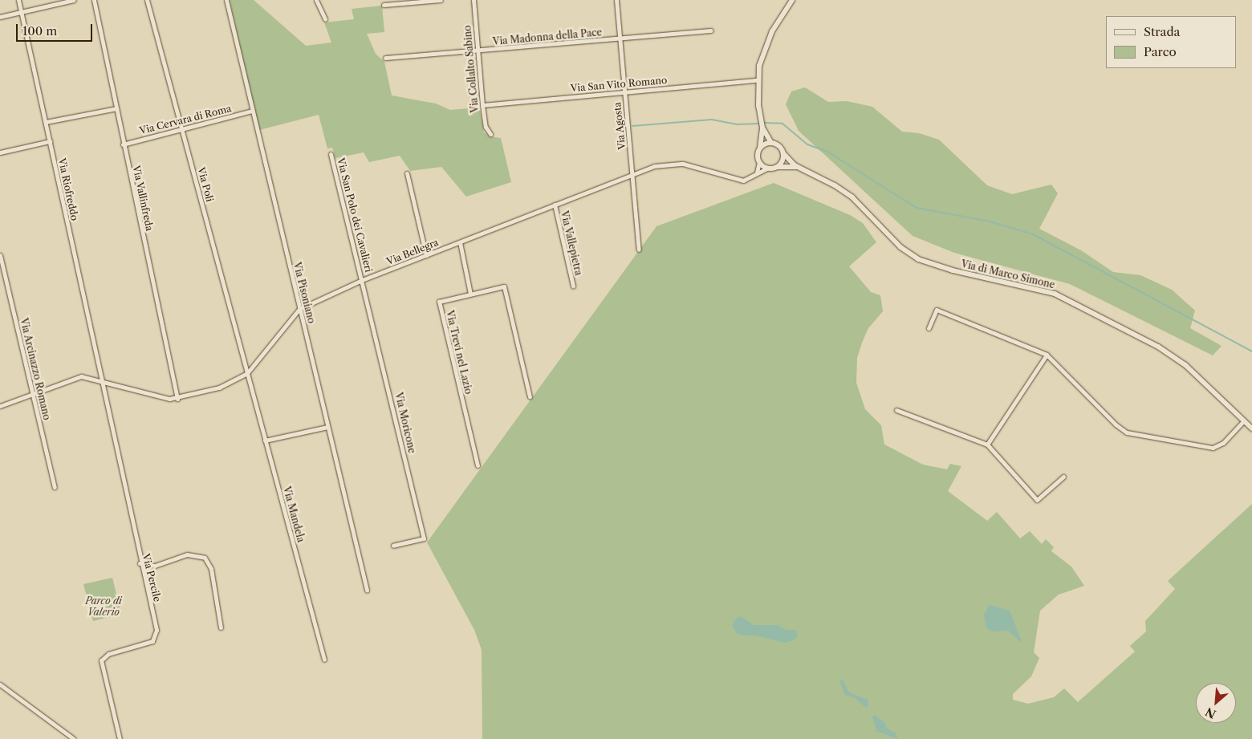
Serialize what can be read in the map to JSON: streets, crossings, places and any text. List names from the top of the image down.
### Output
{
  "streets": {
    "street": [
      "Via Madonna della Pace",
      "Via Collalto Sabino",
      "Via San Vito Romano",
      "Via Cervara di Roma",
      "Via Agosta",
      "Via Poli",
      "Via Riofreddo",
      "Via Vallinfreda",
      "Via San Polo dei Cavalieri",
      "Via Vallepietra",
      "Via Bellegra",
      "Via di Marco Simone",
      "Via Pisoniano",
      "Via Trevi nel Lazio",
      "Via Arcinazzo Romano",
      "Via Moricone",
      "Via Mandela",
      "Via Percile"
    ]
  },
  "crossings": [
    ["Via Madonna della Pace", "Via Collalto Sabino"],
    ["Via Madonna della Pace", "Via Agosta"],
    ["Via Collalto Sabino", "Via San Vito Romano"],
    ["Via San Vito Romano", "Via Agosta"],
    ["Via Cervara di Roma", "Via Poli"],
    ["Via Cervara di Roma", "Via Vallinfreda"],
    ["Via Cervara di Roma", "Via Pisoniano"],
    ["Via Agosta", "Via Bellegra"],
    ["Via Poli", "Via Bellegra"],
    ["Via Poli", "Via Mandela"],
    ["Via Riofreddo", "Via Bellegra"],
    ["Via Riofreddo", "Via Percile"],
    ["Via Vallinfreda", "Via Bellegra"],
    ["Via San Polo dei Cavalieri", "Via Bellegra"],
    ["Via San Polo dei Cavalieri", "Via Moricone"],
    ["Via Vallepietra", "Via Bellegra"],
    ["Via Bellegra", "Via di Marco Simone"],
    ["Via Bellegra", "Via Pisoniano"],
    ["Via Bellegra", "Via Arcinazzo Romano"],
    ["Via Bellegra", "Via Moricone"],
    ["Via Bellegra", "Via Mandela"],
    ["Via Bellegra", "Via Percile"]
  ],
  "parks": ["Parco di Valerio"],
  "legend": ["Strada", "Parco"],
  "scale_bar": "100 m",
  "north": "bottom left"
}
